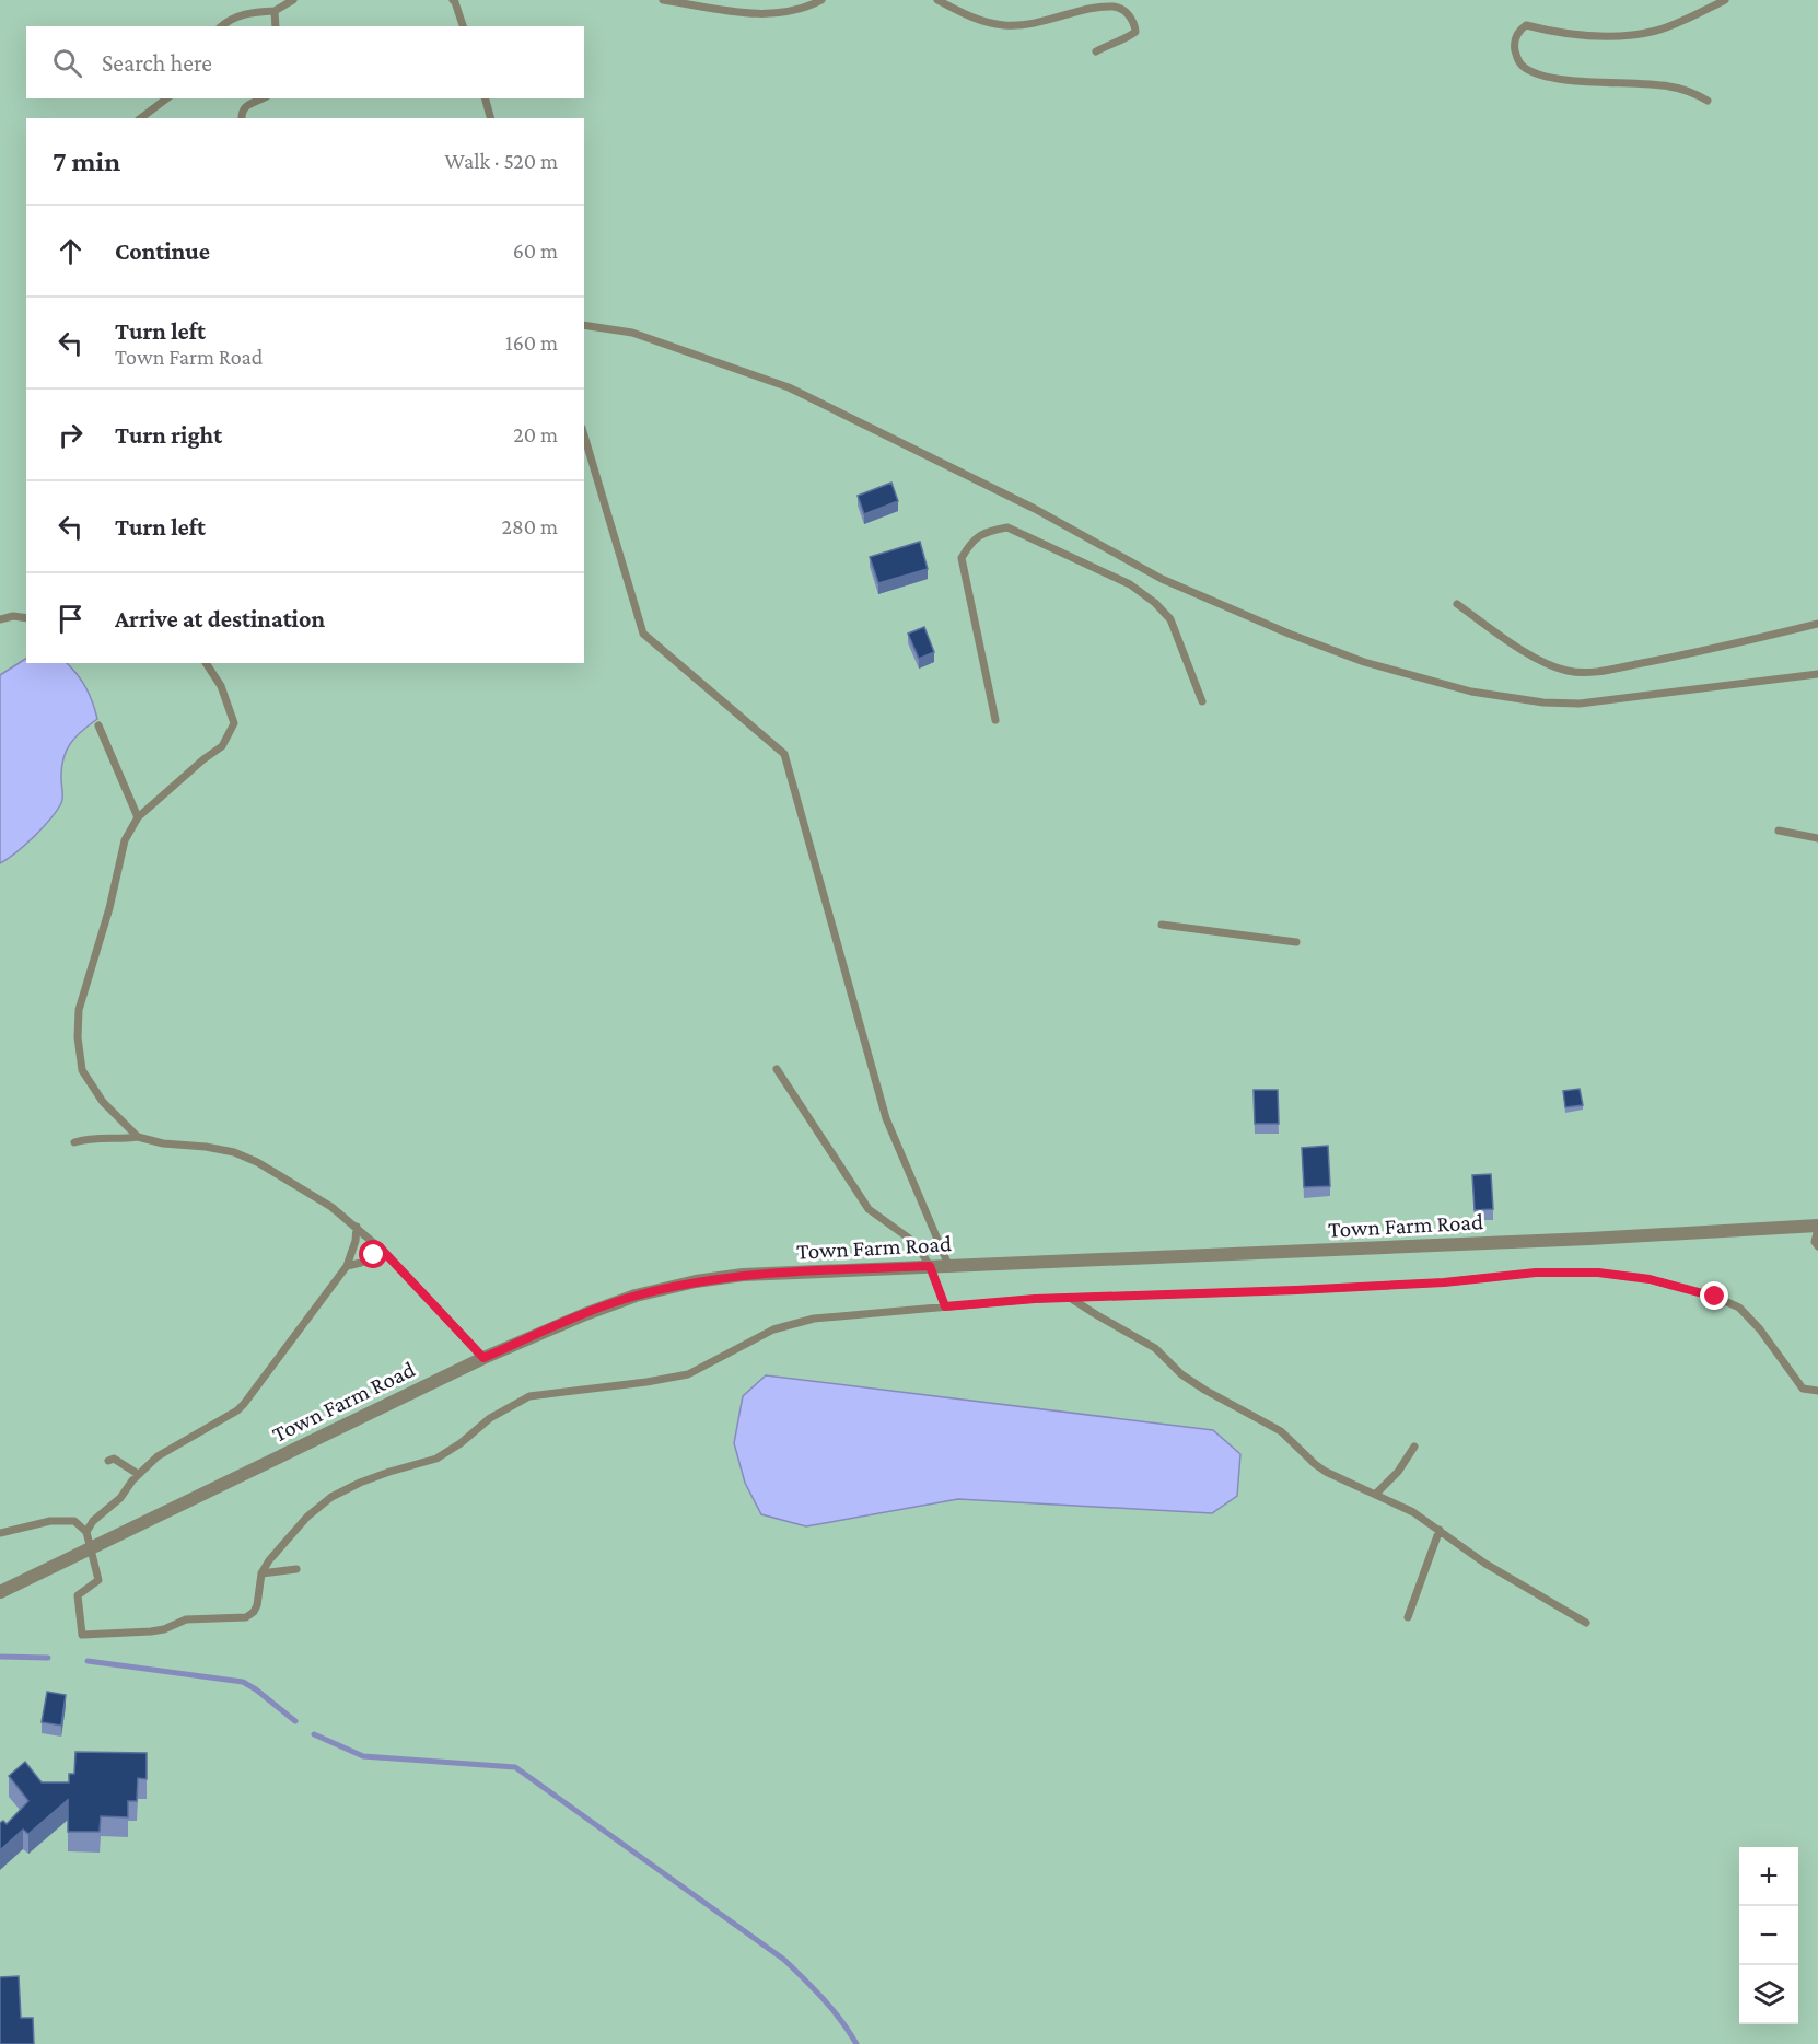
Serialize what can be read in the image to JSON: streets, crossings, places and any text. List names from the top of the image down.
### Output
{
  "streets": {
    "street": ["Town Farm Road"]
  },
  "page": {
    "search": "Search here",
    "heading": ["7 min", "Walk · 520 m"],
    "list": [
      ["Continue", "60 m"],
      ["Turn left", "Town Farm Road", "160 m"],
      ["Turn right", "20 m"],
      ["Turn left", "280 m"],
      "Arrive at destination"
    ],
    "map_buttons": ["+", "−"]
  }
}
